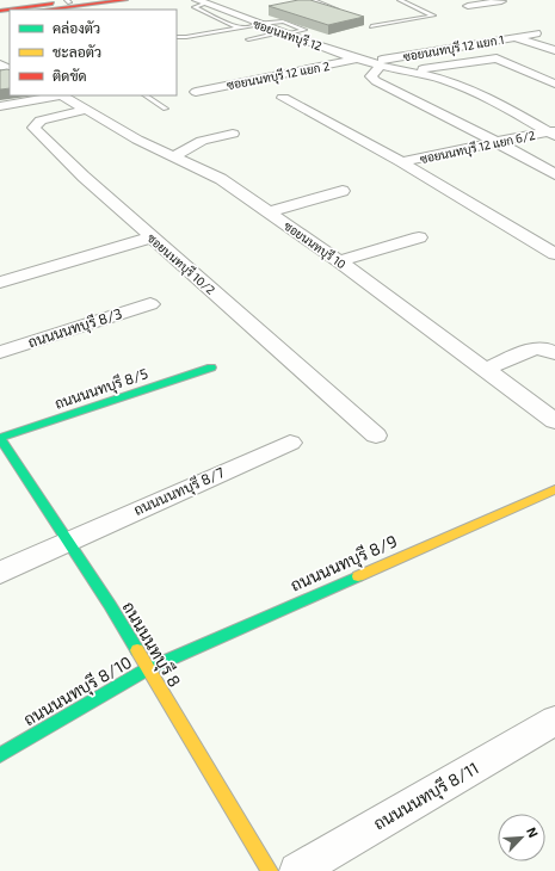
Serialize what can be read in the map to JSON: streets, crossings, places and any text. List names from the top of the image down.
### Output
{
  "streets": {
    "street": [
      "ซอยนนทบุรี 12",
      "ซอยนนทบุรี 12 แยก 1",
      "ซอยนนทบุรี 12 แยก 2",
      "ซอยนนทบุรี 12 แยก 6/2",
      "ซอยนนทบุรี 10",
      "ซอยนนทบุรี 10/2",
      "ถนนนนทบุรี 8/3",
      "ถนนนนทบุรี 8/5",
      "ถนนนนทบุรี 8/7",
      "ถนนนนทบุรี 8/9",
      "ถนนนนทบุรี 8",
      "ถนนนนทบุรี 8/10",
      "ถนนนนทบุรี 8/11"
    ]
  },
  "crossings": [
    ["ซอยนนทบุรี 12", "ซอยนนทบุรี 12 แยก 1"],
    ["ซอยนนทบุรี 12", "ซอยนนทบุรี 12 แยก 2"],
    ["ซอยนนทบุรี 10", "ซอยนนทบุรี 10/2"],
    ["ถนนนนทบุรี 8/5", "ถนนนนทบุรี 8"],
    ["ถนนนนทบุรี 8/7", "ถนนนนทบุรี 8"],
    ["ถนนนนทบุรี 8/9", "ถนนนนทบุรี 8"],
    ["ถนนนนทบุรี 8/9", "ถนนนนทบุรี 8/10"],
    ["ถนนนนทบุรี 8", "ถนนนนทบุรี 8/10"]
  ],
  "legend": ["คล่องตัว", "ชะลอตัว", "ติดขัด"],
  "north": "top right"
}
